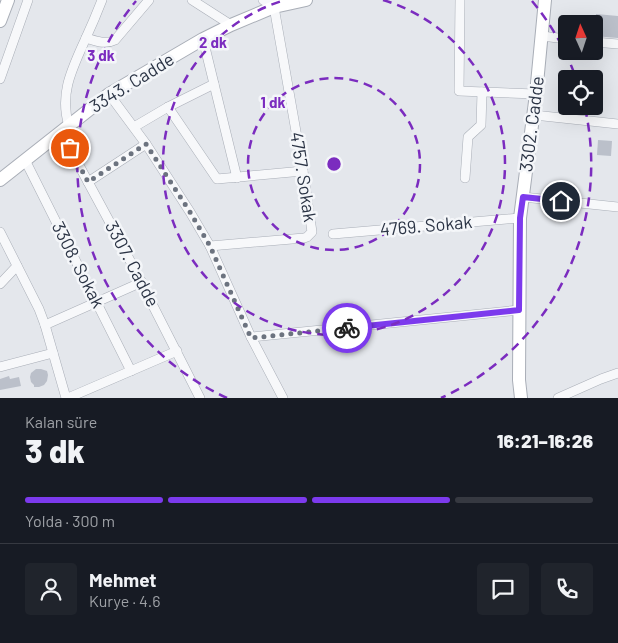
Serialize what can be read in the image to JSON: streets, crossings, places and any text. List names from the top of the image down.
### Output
{
  "streets": {
    "street": [
      "3343. Cadde",
      "3302. Cadde",
      "4757. Sokak",
      "4769. Sokak",
      "3307. Cadde",
      "3308. Sokak"
    ]
  },
  "crossings": [
    ["3343. Cadde", "4757. Sokak"],
    ["3343. Cadde", "3307. Cadde"],
    ["3343. Cadde", "3308. Sokak"],
    ["3302. Cadde", "4769. Sokak"]
  ],
  "north": "top",
  "page": {
    "heading": ["3 dk", "Kalan süre", "16:21–16:26"],
    "panel": ["Mehmet", "Kurye · 4.6"],
    "bar": "Yolda · 300 m"
  },
  "rings": ["2 dk", "3 dk", "1 dk"]
}
